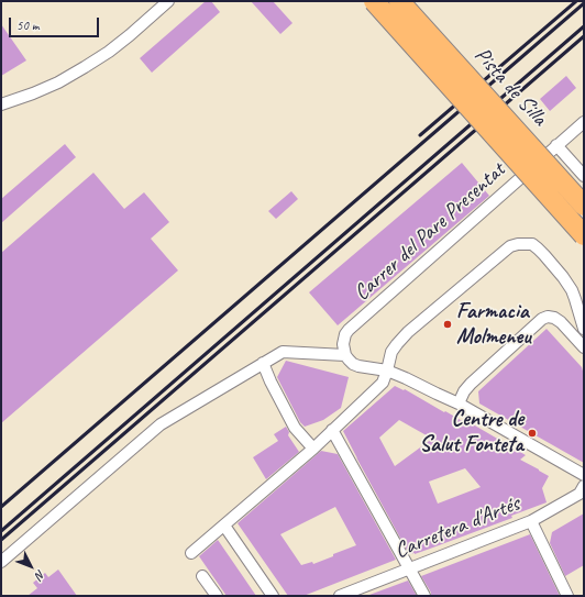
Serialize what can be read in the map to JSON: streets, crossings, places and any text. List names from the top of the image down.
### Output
{
  "streets": {
    "highway": ["Pista de Silla"],
    "street": ["Carrer del Pare Presentat", "Carretera d'Artés"]
  },
  "places": ["Farmacia Molmeneu", "Centre de Salut Fonteta"],
  "scale_bar": "50 m",
  "north": "bottom right"
}
